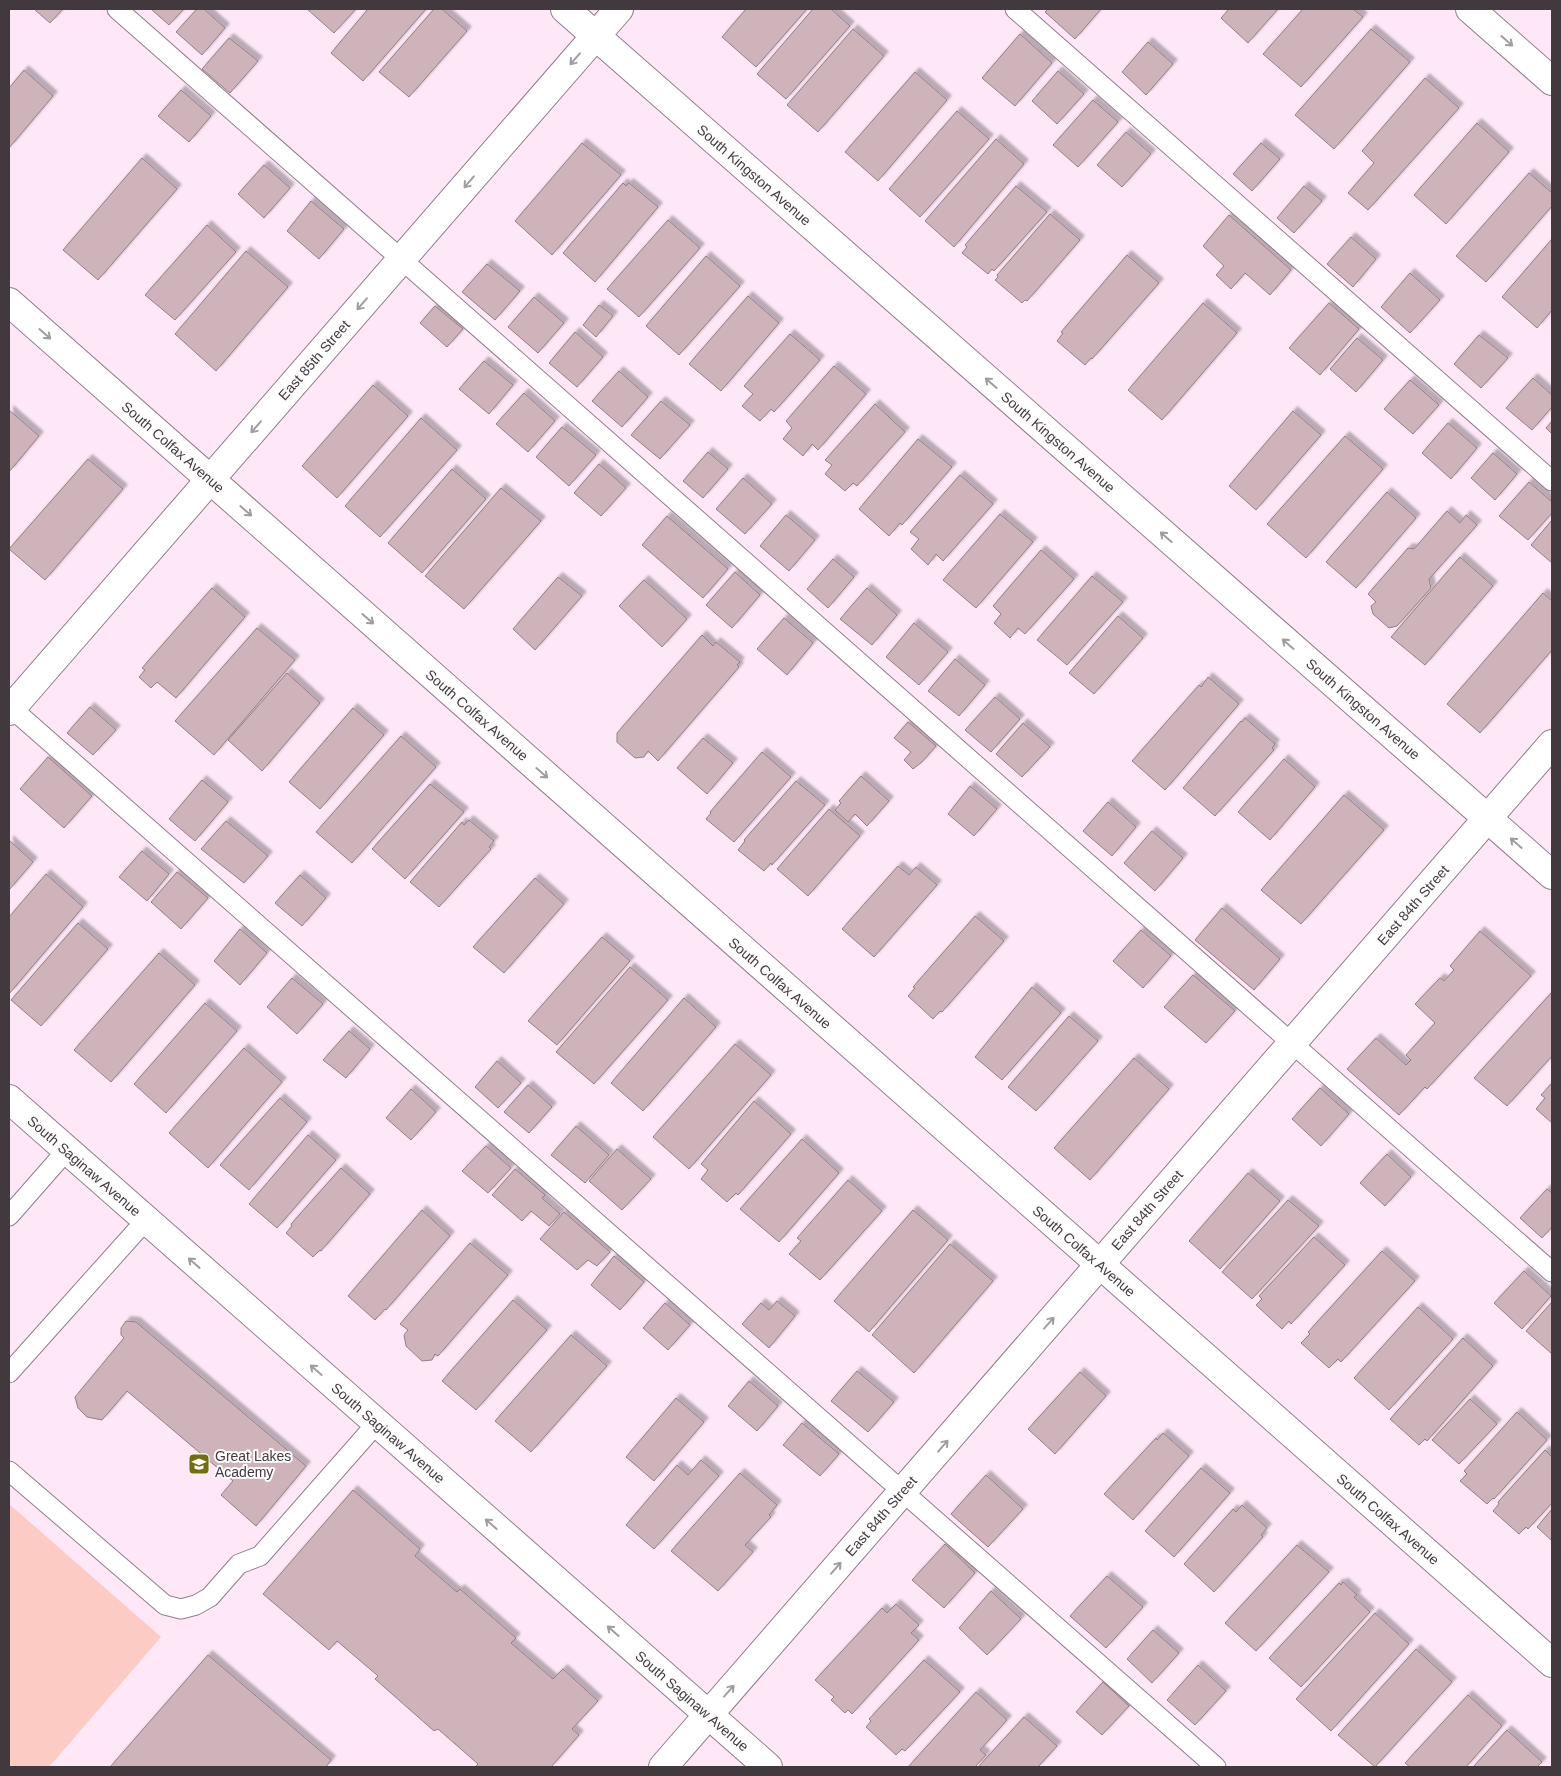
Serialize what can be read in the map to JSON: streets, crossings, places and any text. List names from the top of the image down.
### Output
{
  "streets": {
    "street": [
      "South Kingston Avenue",
      "East 85th Street",
      "South Colfax Avenue",
      "East 84th Street",
      "South Saginaw Avenue"
    ]
  },
  "crossings": [
    ["South Kingston Avenue", "East 85th Street"],
    ["South Kingston Avenue", "East 84th Street"],
    ["East 85th Street", "South Colfax Avenue"],
    ["South Colfax Avenue", "East 84th Street"],
    ["East 84th Street", "South Saginaw Avenue"]
  ],
  "one_way": [
    "South Kingston Avenue",
    "East 85th Street",
    "South Colfax Avenue",
    "East 84th Street",
    "South Saginaw Avenue"
  ],
  "places": {
    "school or university": ["Great Lakes Academy"]
  }
}
